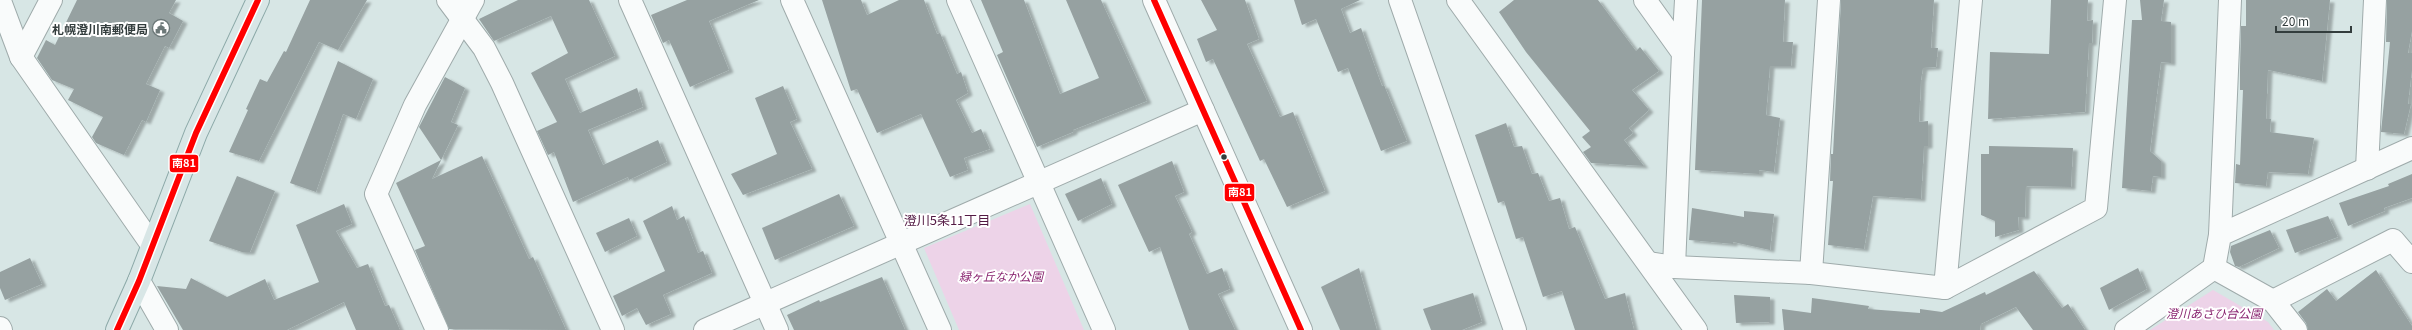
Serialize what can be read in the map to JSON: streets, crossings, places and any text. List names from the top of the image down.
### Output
{
  "districts": ["澄川5条11丁目"],
  "parks": ["緑ヶ丘なか公園", "澄川あさひ台公園"],
  "places": {
    "public building": ["札幌澄川南郵便局"]
  },
  "lines": ["transit line 南81"],
  "scale_bar": "20 m"
}
